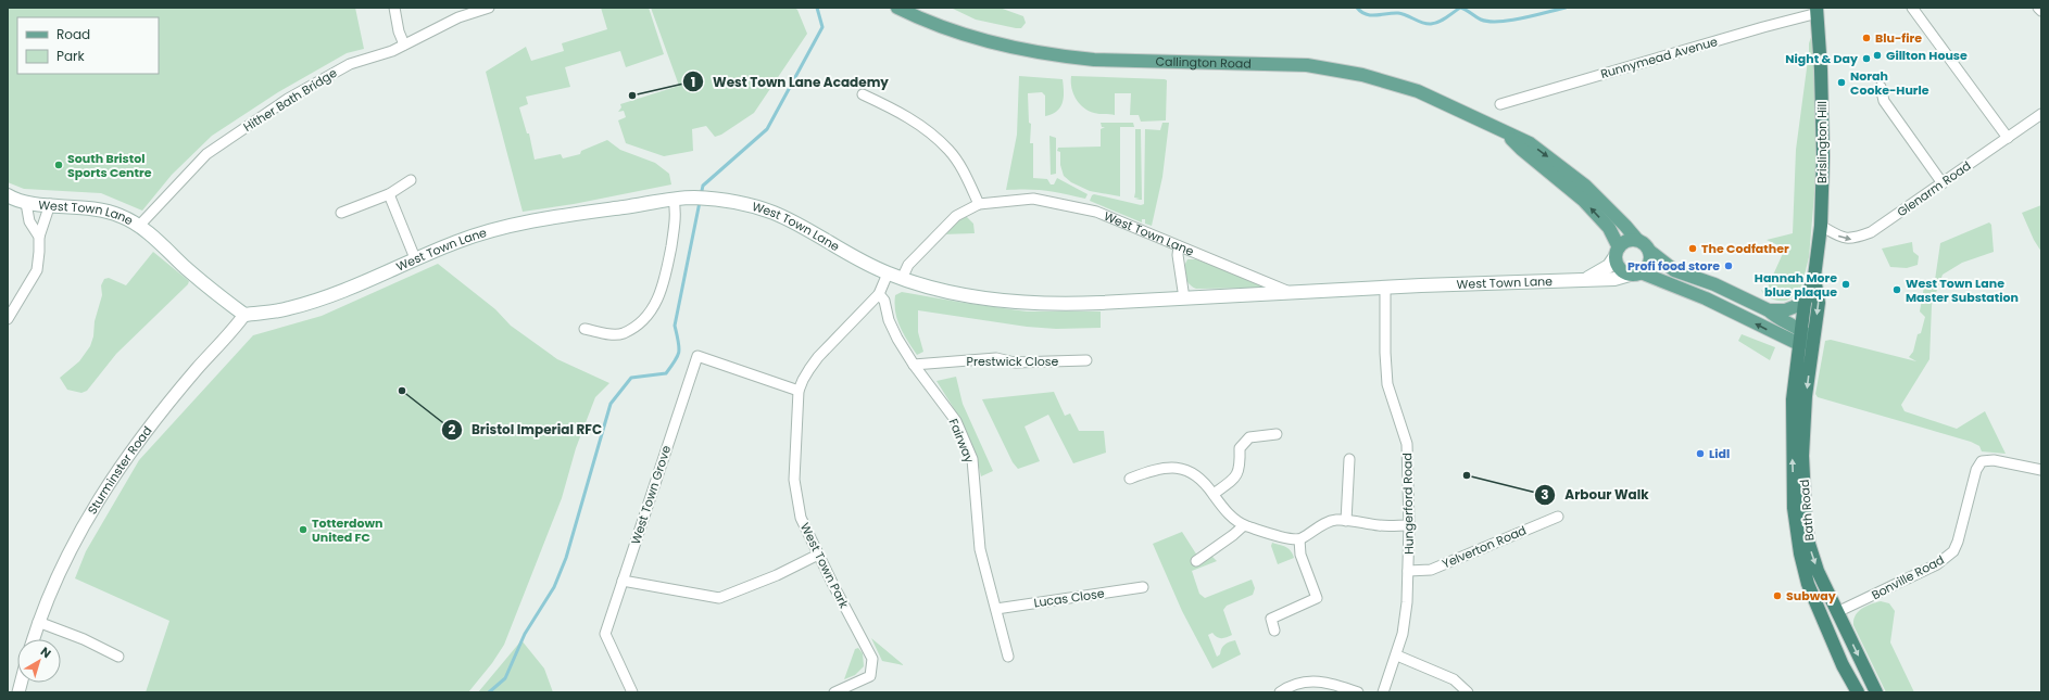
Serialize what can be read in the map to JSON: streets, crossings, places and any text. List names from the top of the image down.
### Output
{
  "streets": {
    "highway": ["Brislington Hill", "Bath Road"],
    "main road": ["Callington Road", "West Town Lane"],
    "street": [
      "Runnymead Avenue",
      "Hither Bath Bridge",
      "Glenarm Road",
      "Prestwick Close",
      "Fairway",
      "Sturminster Road",
      "West Town Grove",
      "Hungerford Road",
      "Yelverton Road",
      "West Town Park",
      "Bonville Road",
      "Lucas Close"
    ]
  },
  "crossings": [
    ["Runnymead Avenue", "Brislington Hill"],
    ["Hither Bath Bridge", "West Town Lane"],
    ["Brislington Hill", "Glenarm Road"],
    ["Brislington Hill", "Bath Road"],
    ["West Town Lane", "Sturminster Road"],
    ["West Town Lane", "Hungerford Road"],
    ["West Town Lane", "West Town Park"],
    ["Prestwick Close", "Fairway"],
    ["Fairway", "West Town Park"],
    ["Fairway", "Lucas Close"],
    ["West Town Grove", "West Town Park"],
    ["Hungerford Road", "Yelverton Road"],
    ["Bath Road", "Bonville Road"]
  ],
  "one_way": ["Glenarm Road"],
  "places": [
    "Blu-fire",
    "Gillton House",
    "Night & Day",
    "Norah Cooke-Hurle",
    "West Town Lane Academy",
    "South Bristol Sports Centre",
    "The Codfather",
    "Profi food store",
    "Hannah More blue plaque",
    "West Town Lane Master Substation",
    "Bristol Imperial RFC",
    "Lidl",
    "Arbour Walk",
    "Totterdown United FC",
    "Subway"
  ],
  "legend": ["Road", "Park"],
  "north": "top right"
}
